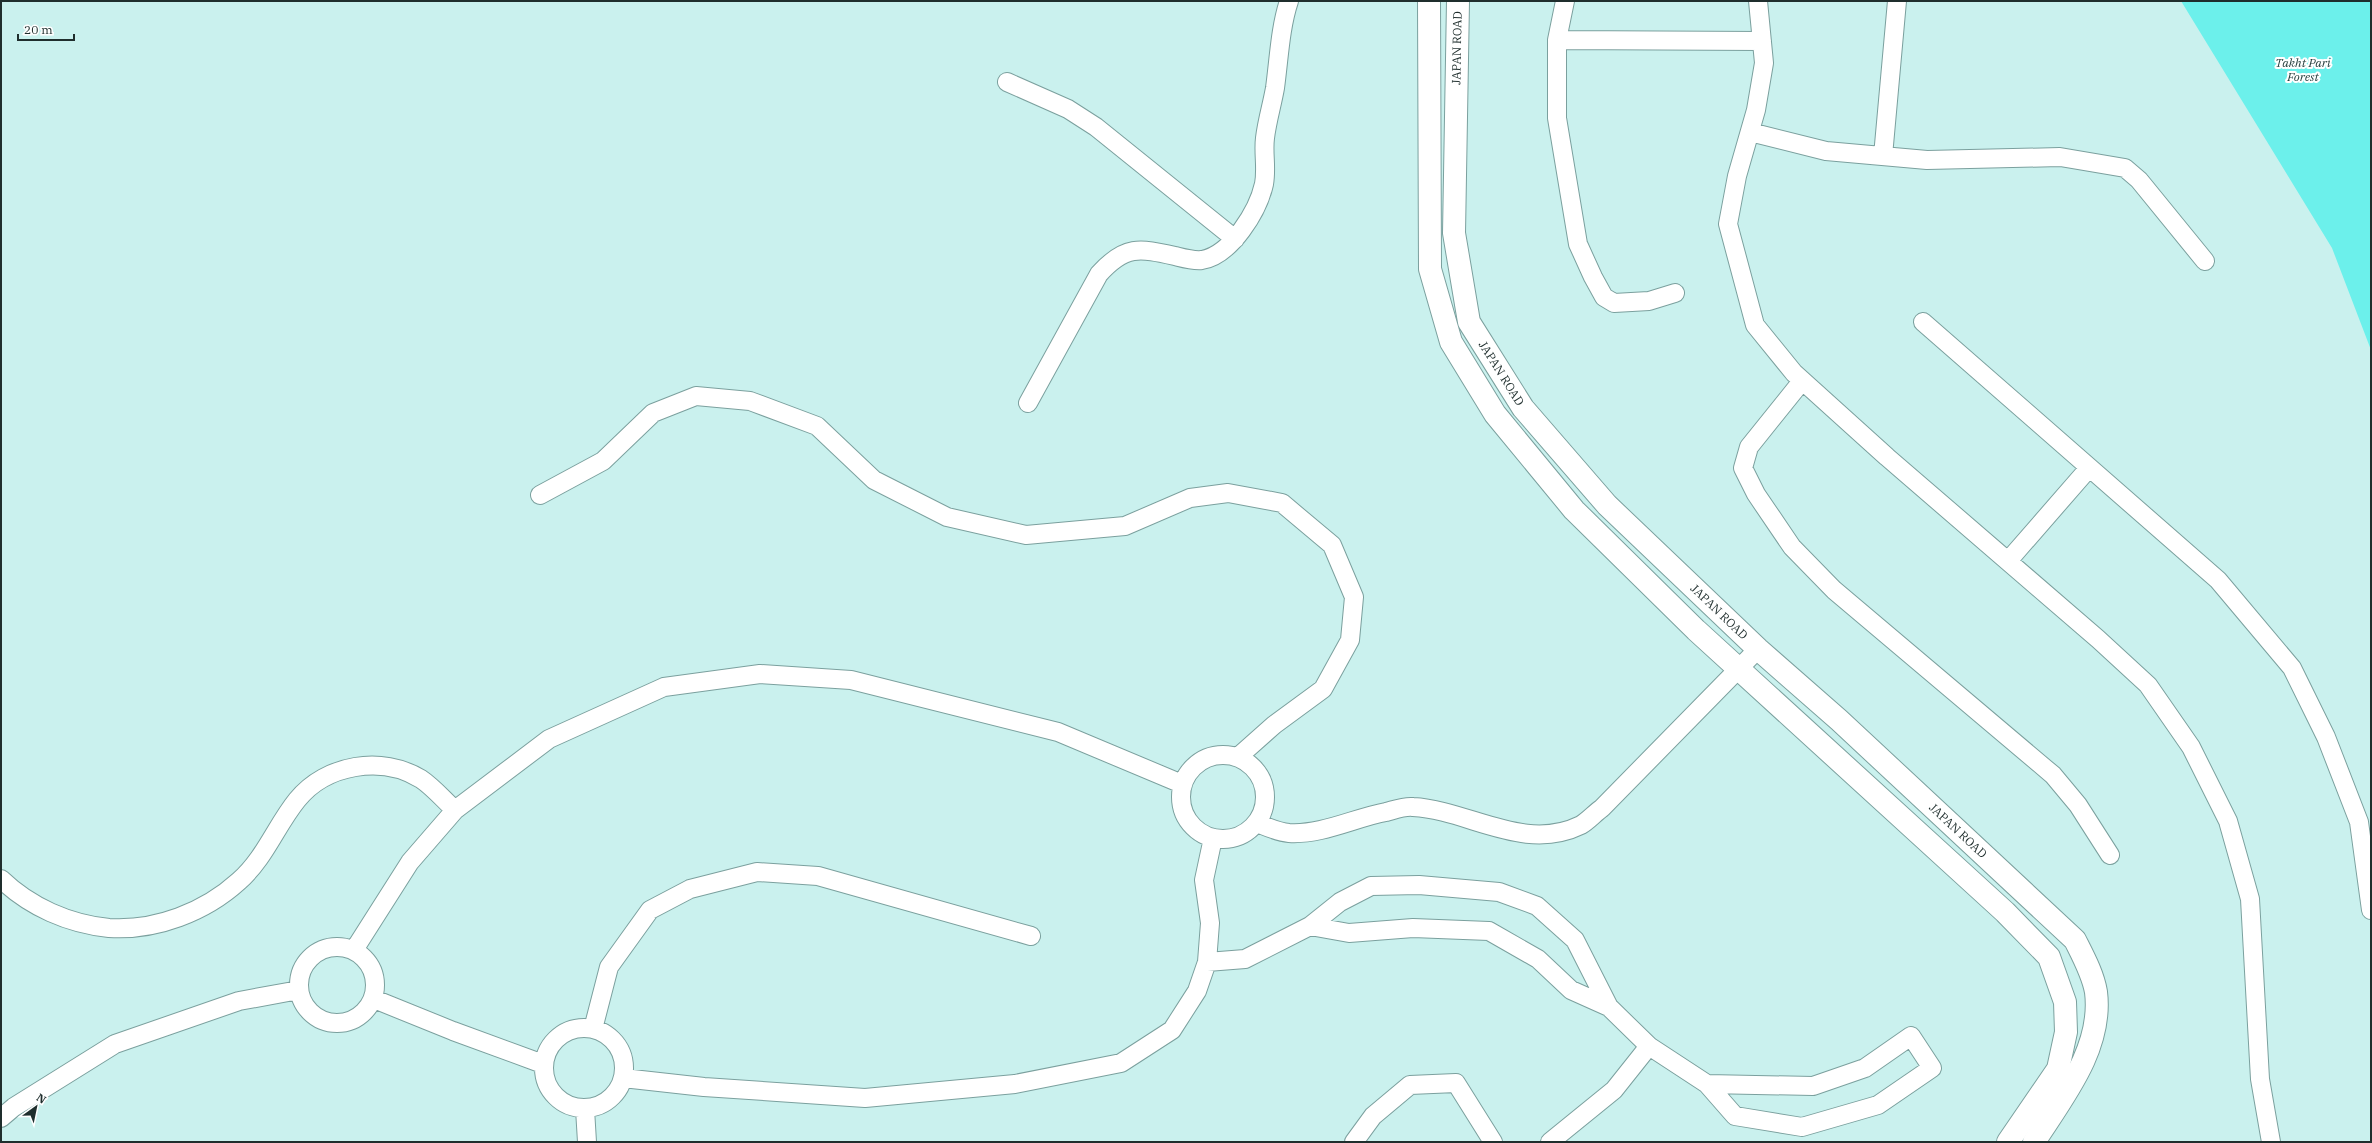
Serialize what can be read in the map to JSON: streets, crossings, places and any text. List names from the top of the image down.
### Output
{
  "streets": {
    "main road": ["JAPAN ROAD"]
  },
  "parks": ["Takht Pari Forest"],
  "scale_bar": "20 m",
  "north": "top right"
}
